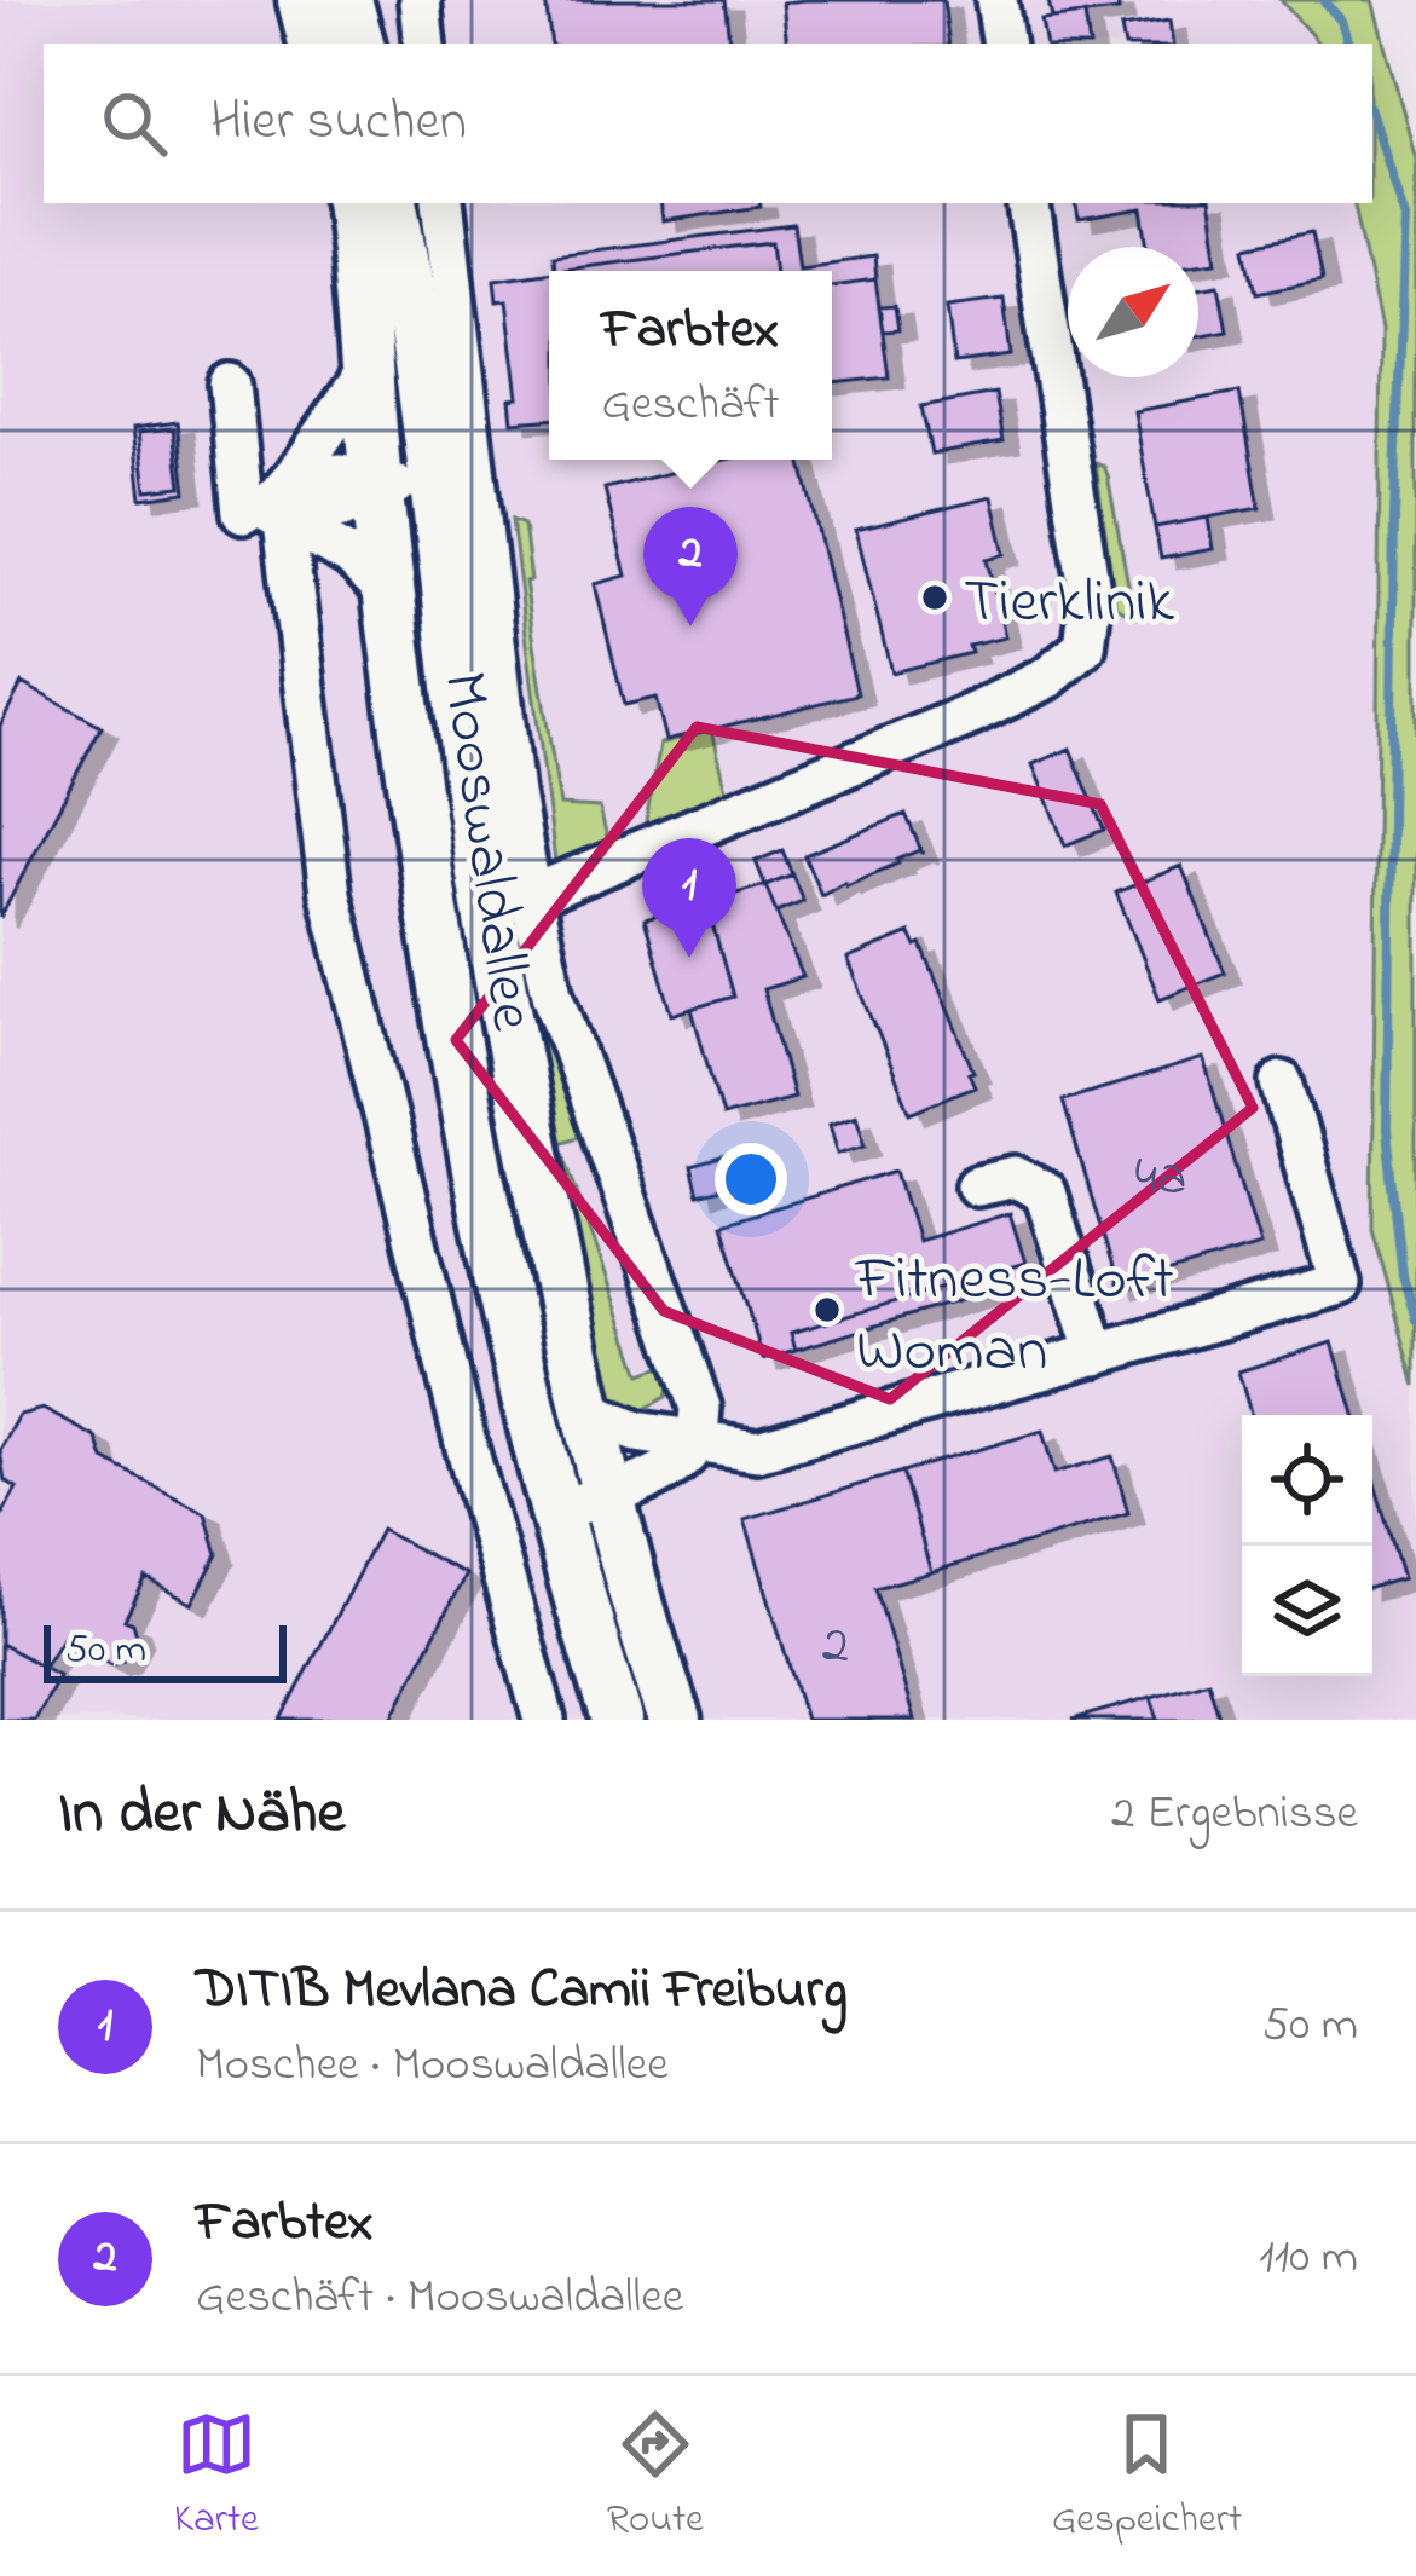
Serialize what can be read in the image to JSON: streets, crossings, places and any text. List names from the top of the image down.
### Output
{
  "streets": {
    "main road": ["Mooswaldallee"]
  },
  "places": ["Tierklinik", "Fitness-Loft Woman"],
  "house_numbers": ["4a", "2"],
  "scale_bar": "50 m",
  "north": "top right",
  "page": {
    "search": "Hier suchen",
    "popup": ["Farbtex", "Geschäft"],
    "pins": ["2", "1"],
    "scale": "50 m",
    "heading": ["In der Nähe", "2 Ergebnisse"],
    "list": [
      {
        "mark": "1",
        "name": "DITIB Mevlana Camii Freiburg",
        "note": "Moschee · Mooswaldallee",
        "value": "50 m"
      },
      {
        "mark": "2",
        "name": "Farbtex",
        "note": "Geschäft · Mooswaldallee",
        "value": "110 m"
      }
    ],
    "nav": ["Karte", "Route", "Gespeichert"]
  }
}
